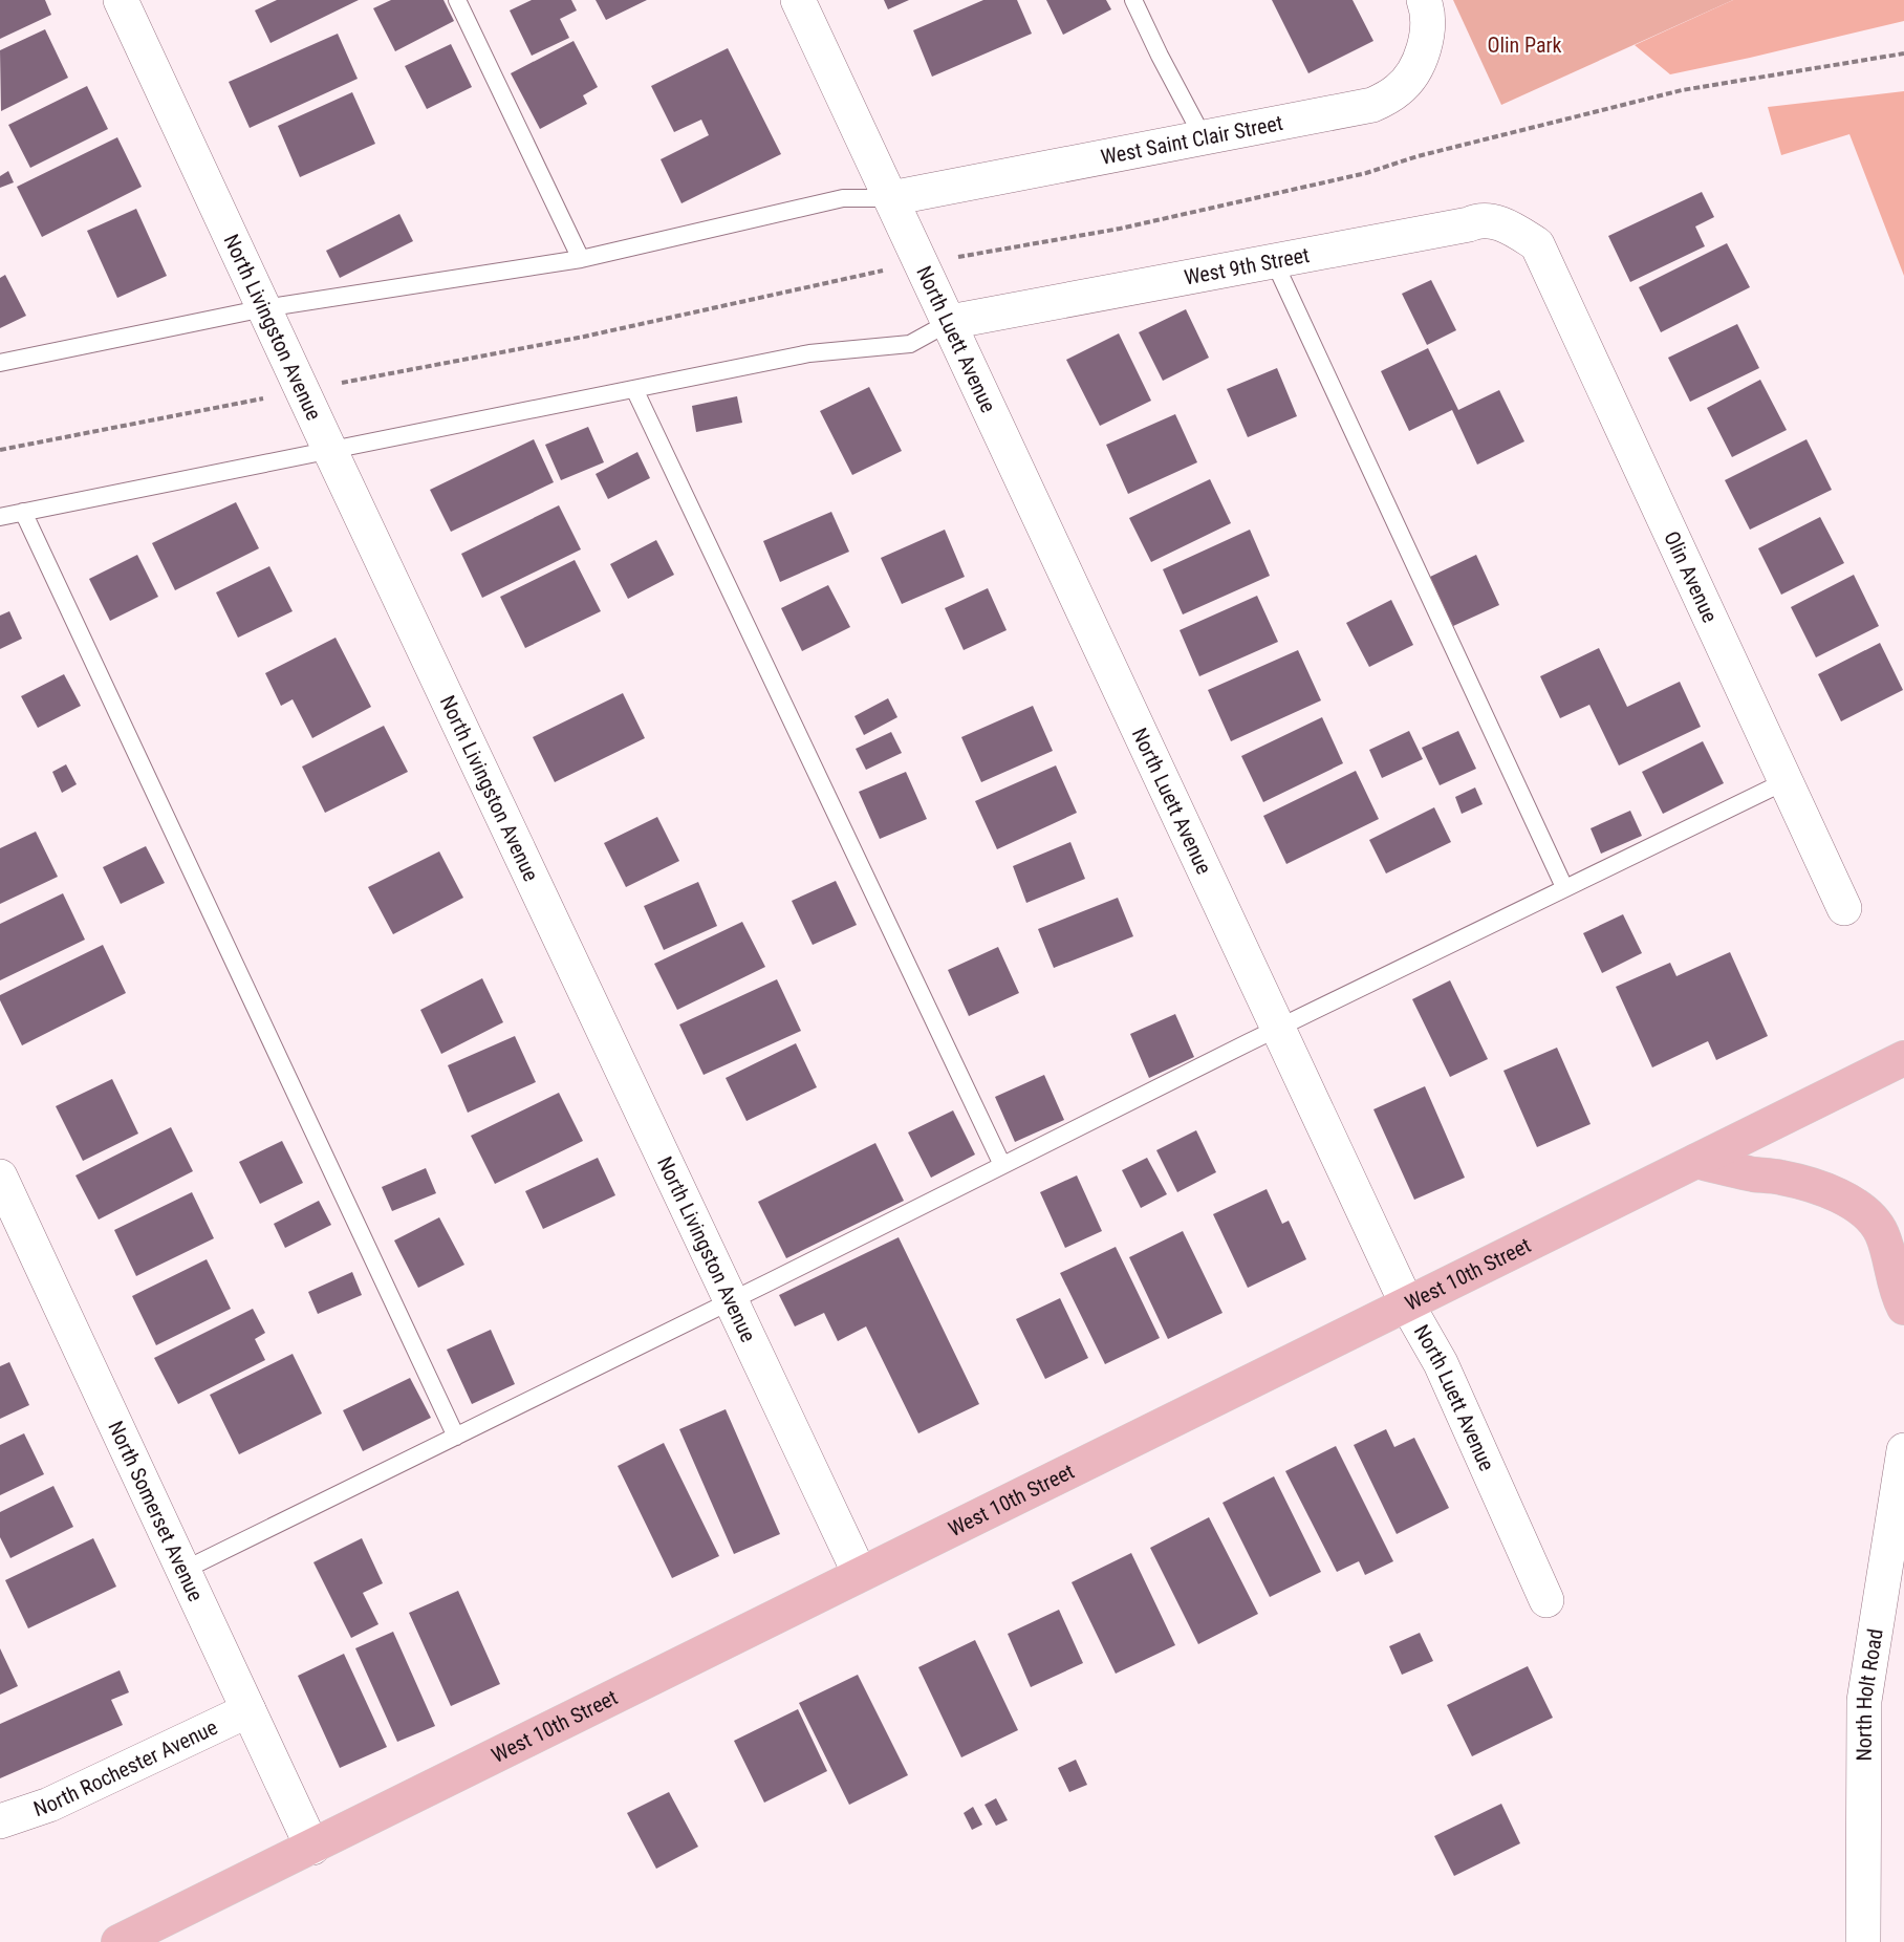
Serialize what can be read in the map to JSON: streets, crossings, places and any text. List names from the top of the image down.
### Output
{
  "streets": {
    "main road": ["West 10th Street"],
    "street": [
      "West Saint Clair Street",
      "West 9th Street",
      "North Livingston Avenue",
      "North Luett Avenue",
      "Olin Avenue",
      "North Somerset Avenue",
      "North Holt Road",
      "North Rochester Avenue"
    ]
  },
  "crossings": [
    ["West Saint Clair Street", "North Luett Avenue"],
    ["West 9th Street", "North Luett Avenue"],
    ["West 9th Street", "Olin Avenue"],
    ["North Livingston Avenue", "West 10th Street"],
    ["North Luett Avenue", "West 10th Street"],
    ["West 10th Street", "North Somerset Avenue"],
    ["North Somerset Avenue", "North Rochester Avenue"]
  ],
  "parks": ["Olin Park"]
}
